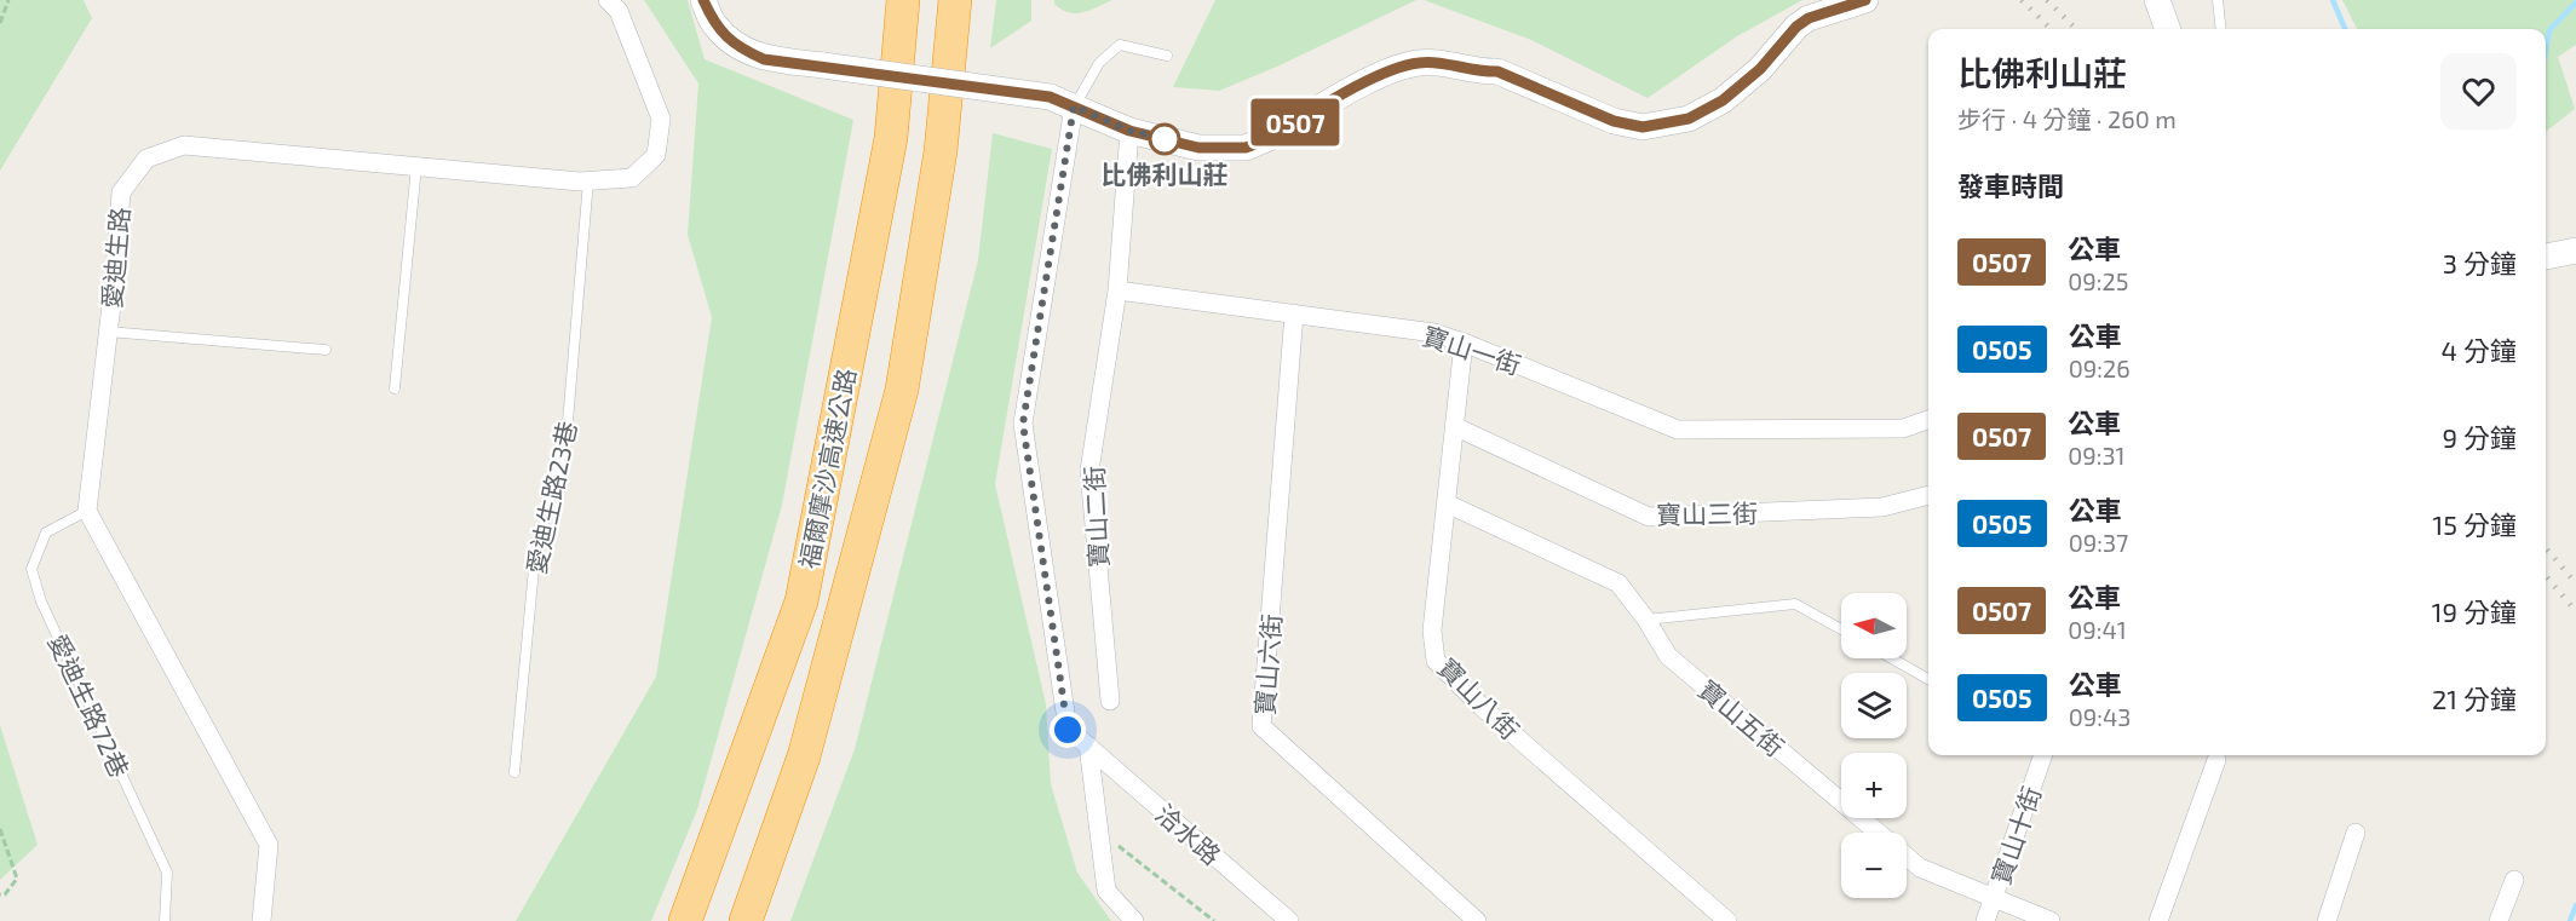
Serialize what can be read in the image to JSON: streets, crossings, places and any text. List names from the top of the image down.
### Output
{
  "streets": {
    "highway": ["福爾摩沙高速公路"],
    "street": [
      "愛迪生路",
      "寶山一街",
      "寶山三街",
      "寶山二街",
      "寶山六街",
      "寶山八街",
      "寶山五街",
      "洽水路",
      "寶山十街"
    ],
    "lane": ["愛迪生路23巷", "愛迪生路72巷"]
  },
  "crossings": [
    ["愛迪生路", "愛迪生路23巷"],
    ["愛迪生路", "愛迪生路72巷"],
    ["寶山一街", "寶山二街"],
    ["寶山一街", "寶山六街"],
    ["寶山一街", "寶山八街"],
    ["寶山三街", "寶山八街"],
    ["寶山八街", "寶山五街"],
    ["寶山五街", "寶山十街"]
  ],
  "places": ["比佛利山莊"],
  "lines": ["bus line 0507"],
  "north": "left",
  "page": {
    "on_map": "0507",
    "heading": [
      ["比佛利山莊", "步行 · 4 分鐘 · 260 m"],
      "發車時間"
    ],
    "list": [
      {
        "mark": "0507",
        "name": "公車",
        "note": "09:25",
        "value": "3 分鐘"
      },
      {
        "mark": "0505",
        "name": "公車",
        "note": "09:26",
        "value": "4 分鐘"
      },
      {
        "mark": "0507",
        "name": "公車",
        "note": "09:31",
        "value": "9 分鐘"
      },
      {
        "mark": "0505",
        "name": "公車",
        "note": "09:37",
        "value": "15 分鐘"
      },
      {
        "mark": "0507",
        "name": "公車",
        "note": "09:41",
        "value": "19 分鐘"
      },
      {
        "mark": "0505",
        "name": "公車",
        "note": "09:43",
        "value": "21 分鐘"
      }
    ],
    "map_buttons": ["+", "−"]
  }
}
